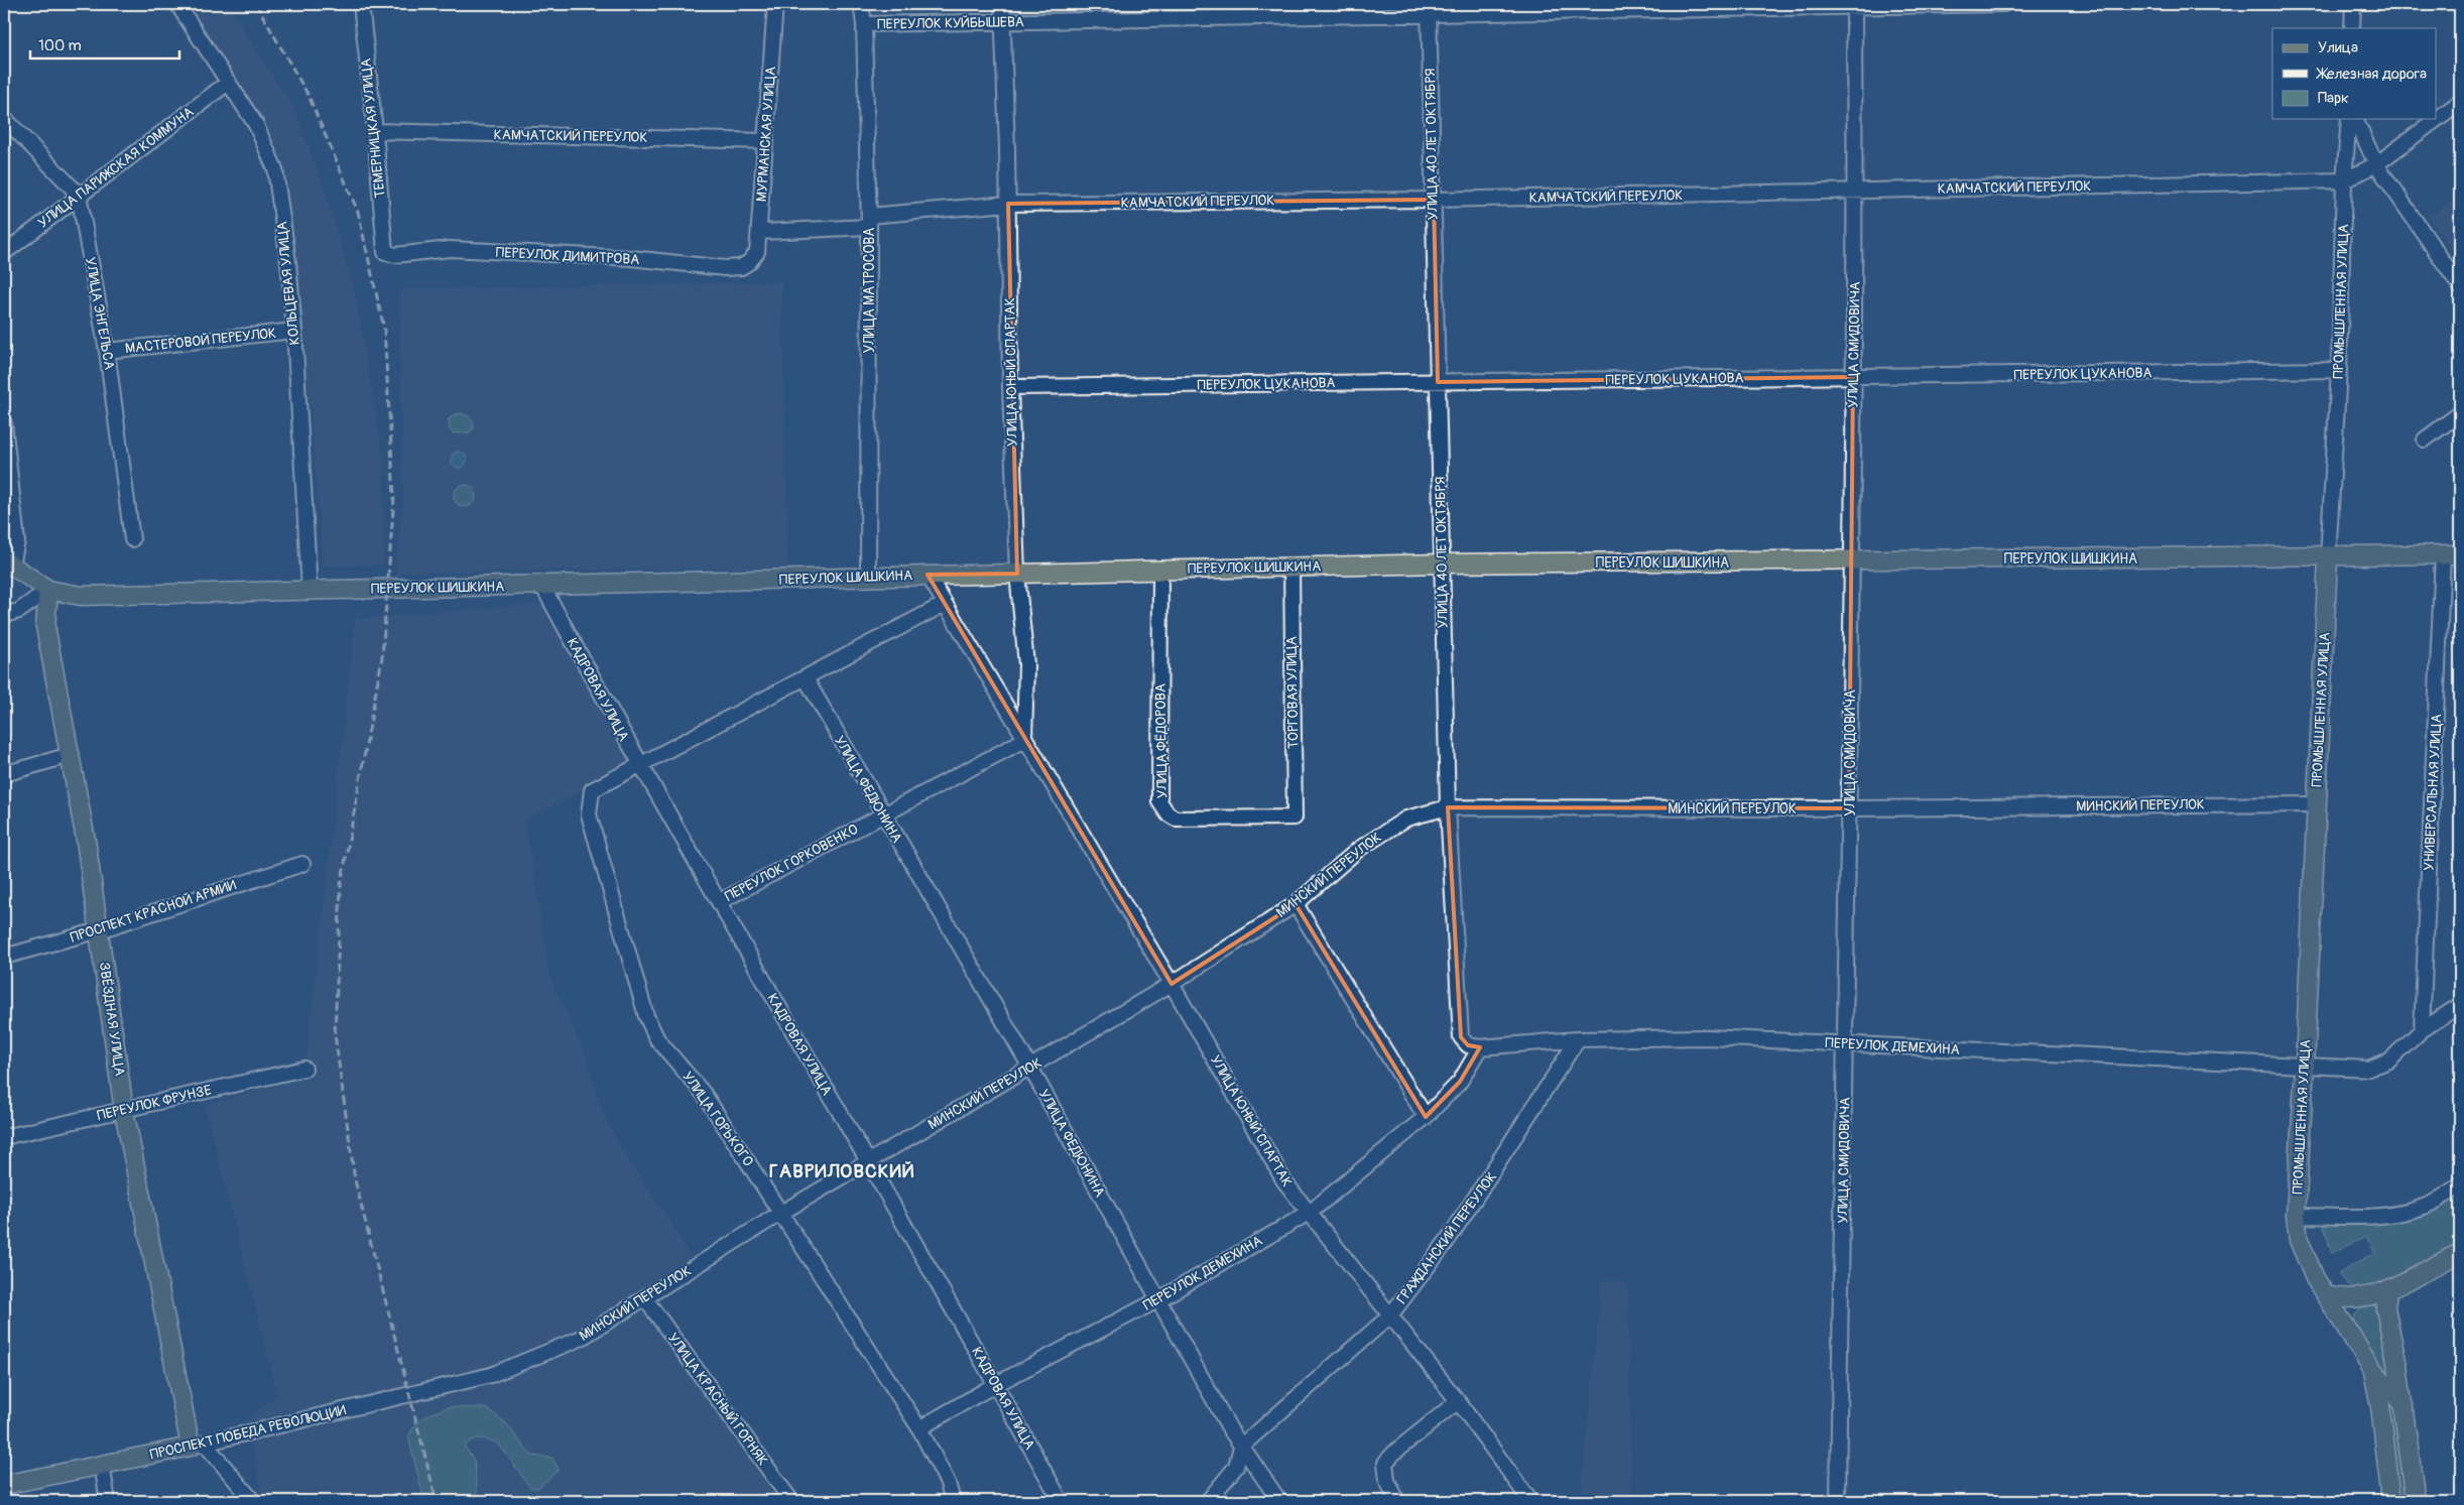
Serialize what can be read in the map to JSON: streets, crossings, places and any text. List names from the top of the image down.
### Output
{
  "streets": {
    "main road": [
      "ПРОМЫШЛЕННАЯ УЛИЦА",
      "ПЕРЕУЛОК ШИШКИНА",
      "ЗВЁЗДНАЯ УЛИЦА",
      "ПРОСПЕКТ ПОБЕДА РЕВОЛЮЦИИ"
    ],
    "street": [
      "ПЕРЕУЛОК КУЙБЫШЕВА",
      "ТЕМЕРНИЦКАЯ УЛИЦА",
      "МУРМАНСКАЯ УЛИЦА",
      "КАМЧАТСКИЙ ПЕРЕУЛОК",
      "УЛИЦА 40 ЛЕТ ОКТЯБРЯ",
      "УЛИЦА ПАРИЖСКАЯ КОММУНА",
      "ПЕРЕУЛОК ДИМИТРОВА",
      "КОЛЬЦЕВАЯ УЛИЦА",
      "УЛИЦА МАТРОСОВА",
      "УЛИЦА ЭНГЕЛЬСА",
      "МАСТЕРОВОЙ ПЕРЕУЛОК",
      "УЛИЦА СМИДОВИЧА",
      "УЛИЦА ЮНЫЙ СПАРТАК",
      "ПЕРЕУЛОК ЦУКАНОВА",
      "КАДРОВАЯ УЛИЦА",
      "ТОРГОВАЯ УЛИЦА",
      "УЛИЦА ФЁДОРОВА",
      "УЛИЦА ФЕДЮНИНА",
      "УНИВЕРСАЛЬНАЯ УЛИЦА",
      "МИНСКИЙ ПЕРЕУЛОК",
      "ПЕРЕУЛОК ГОРКОВЕНКО",
      "ПРОСПЕКТ КРАСНОЙ АРМИИ",
      "ПЕРЕУЛОК ДЕМЕХИНА",
      "ПЕРЕУЛОК ФРУНЗЕ",
      "УЛИЦА ГОРЬКОГО",
      "ГРАЖДАНСКИЙ ПЕРЕУЛОК",
      "УЛИЦА КРАСНЫЙ ГОРНЯК"
    ]
  },
  "crossings": [
    ["ПЕРЕУЛОК КУЙБЫШЕВА", "УЛИЦА 40 ЛЕТ ОКТЯБРЯ"],
    ["ПЕРЕУЛОК КУЙБЫШЕВА", "УЛИЦА МАТРОСОВА"],
    ["ПЕРЕУЛОК КУЙБЫШЕВА", "УЛИЦА СМИДОВИЧА"],
    ["ПЕРЕУЛОК КУЙБЫШЕВА", "УЛИЦА ЮНЫЙ СПАРТАК"],
    ["ТЕМЕРНИЦКАЯ УЛИЦА", "КАМЧАТСКИЙ ПЕРЕУЛОК"],
    ["ТЕМЕРНИЦКАЯ УЛИЦА", "ПЕРЕУЛОК ДИМИТРОВА"],
    ["МУРМАНСКАЯ УЛИЦА", "КАМЧАТСКИЙ ПЕРЕУЛОК"],
    ["МУРМАНСКАЯ УЛИЦА", "ПЕРЕУЛОК ДИМИТРОВА"],
    ["КАМЧАТСКИЙ ПЕРЕУЛОК", "УЛИЦА 40 ЛЕТ ОКТЯБРЯ"],
    ["КАМЧАТСКИЙ ПЕРЕУЛОК", "УЛИЦА МАТРОСОВА"],
    ["КАМЧАТСКИЙ ПЕРЕУЛОК", "ПРОМЫШЛЕННАЯ УЛИЦА"],
    ["КАМЧАТСКИЙ ПЕРЕУЛОК", "УЛИЦА СМИДОВИЧА"],
    ["КАМЧАТСКИЙ ПЕРЕУЛОК", "УЛИЦА ЮНЫЙ СПАРТАК"],
    ["УЛИЦА 40 ЛЕТ ОКТЯБРЯ", "ПЕРЕУЛОК ЦУКАНОВА"],
    ["УЛИЦА 40 ЛЕТ ОКТЯБРЯ", "ПЕРЕУЛОК ШИШКИНА"],
    ["УЛИЦА 40 ЛЕТ ОКТЯБРЯ", "МИНСКИЙ ПЕРЕУЛОК"],
    ["УЛИЦА 40 ЛЕТ ОКТЯБРЯ", "ПЕРЕУЛОК ДЕМЕХИНА"],
    ["УЛИЦА ПАРИЖСКАЯ КОММУНА", "КОЛЬЦЕВАЯ УЛИЦА"],
    ["УЛИЦА ПАРИЖСКАЯ КОММУНА", "УЛИЦА ЭНГЕЛЬСА"],
    ["КОЛЬЦЕВАЯ УЛИЦА", "МАСТЕРОВОЙ ПЕРЕУЛОК"],
    ["КОЛЬЦЕВАЯ УЛИЦА", "ПЕРЕУЛОК ШИШКИНА"],
    ["УЛИЦА МАТРОСОВА", "ПЕРЕУЛОК ШИШКИНА"],
    ["ПРОМЫШЛЕННАЯ УЛИЦА", "ПЕРЕУЛОК ЦУКАНОВА"],
    ["ПРОМЫШЛЕННАЯ УЛИЦА", "ПЕРЕУЛОК ШИШКИНА"],
    ["ПРОМЫШЛЕННАЯ УЛИЦА", "МИНСКИЙ ПЕРЕУЛОК"],
    ["ПРОМЫШЛЕННАЯ УЛИЦА", "ПЕРЕУЛОК ДЕМЕХИНА"],
    ["УЛИЦА ЭНГЕЛЬСА", "МАСТЕРОВОЙ ПЕРЕУЛОК"],
    ["УЛИЦА СМИДОВИЧА", "ПЕРЕУЛОК ЦУКАНОВА"],
    ["УЛИЦА СМИДОВИЧА", "ПЕРЕУЛОК ШИШКИНА"],
    ["УЛИЦА СМИДОВИЧА", "МИНСКИЙ ПЕРЕУЛОК"],
    ["УЛИЦА СМИДОВИЧА", "ПЕРЕУЛОК ДЕМЕХИНА"],
    ["УЛИЦА ЮНЫЙ СПАРТАК", "ПЕРЕУЛОК ЦУКАНОВА"],
    ["УЛИЦА ЮНЫЙ СПАРТАК", "ПЕРЕУЛОК ШИШКИНА"],
    ["УЛИЦА ЮНЫЙ СПАРТАК", "МИНСКИЙ ПЕРЕУЛОК"],
    ["УЛИЦА ЮНЫЙ СПАРТАК", "ПЕРЕУЛОК ГОРКОВЕНКО"],
    ["УЛИЦА ЮНЫЙ СПАРТАК", "ПЕРЕУЛОК ДЕМЕХИНА"],
    ["УЛИЦА ЮНЫЙ СПАРТАК", "ГРАЖДАНСКИЙ ПЕРЕУЛОК"],
    ["ПЕРЕУЛОК ШИШКИНА", "КАДРОВАЯ УЛИЦА"],
    ["ПЕРЕУЛОК ШИШКИНА", "ТОРГОВАЯ УЛИЦА"],
    ["ПЕРЕУЛОК ШИШКИНА", "УЛИЦА ФЁДОРОВА"],
    ["ПЕРЕУЛОК ШИШКИНА", "УНИВЕРСАЛЬНАЯ УЛИЦА"],
    ["ПЕРЕУЛОК ШИШКИНА", "ЗВЁЗДНАЯ УЛИЦА"],
    ["КАДРОВАЯ УЛИЦА", "МИНСКИЙ ПЕРЕУЛОК"],
    ["КАДРОВАЯ УЛИЦА", "ПЕРЕУЛОК ГОРКОВЕНКО"],
    ["КАДРОВАЯ УЛИЦА", "ПЕРЕУЛОК ДЕМЕХИНА"],
    ["КАДРОВАЯ УЛИЦА", "УЛИЦА ГОРЬКОГО"],
    ["ТОРГОВАЯ УЛИЦА", "УЛИЦА ФЁДОРОВА"],
    ["УЛИЦА ФЕДЮНИНА", "МИНСКИЙ ПЕРЕУЛОК"],
    ["УЛИЦА ФЕДЮНИНА", "ПЕРЕУЛОК ГОРКОВЕНКО"],
    ["УЛИЦА ФЕДЮНИНА", "ПЕРЕУЛОК ДЕМЕХИНА"],
    ["УЛИЦА ФЕДЮНИНА", "ГРАЖДАНСКИЙ ПЕРЕУЛОК"],
    ["МИНСКИЙ ПЕРЕУЛОК", "УЛИЦА ГОРЬКОГО"],
    ["МИНСКИЙ ПЕРЕУЛОК", "УЛИЦА КРАСНЫЙ ГОРНЯК"],
    ["МИНСКИЙ ПЕРЕУЛОК", "ПРОСПЕКТ ПОБЕДА РЕВОЛЮЦИИ"],
    ["ПРОСПЕКТ КРАСНОЙ АРМИИ", "ЗВЁЗДНАЯ УЛИЦА"],
    ["ЗВЁЗДНАЯ УЛИЦА", "ПЕРЕУЛОК ФРУНЗЕ"],
    ["ЗВЁЗДНАЯ УЛИЦА", "ПРОСПЕКТ ПОБЕДА РЕВОЛЮЦИИ"],
    ["ПЕРЕУЛОК ДЕМЕХИНА", "УЛИЦА ГОРЬКОГО"],
    ["ПЕРЕУЛОК ДЕМЕХИНА", "ГРАЖДАНСКИЙ ПЕРЕУЛОК"]
  ],
  "districts": ["ГАВРИЛОВСКИЙ"],
  "legend": ["Улица", "Железная дорога", "Парк"],
  "scale_bar": "100 m"
}
